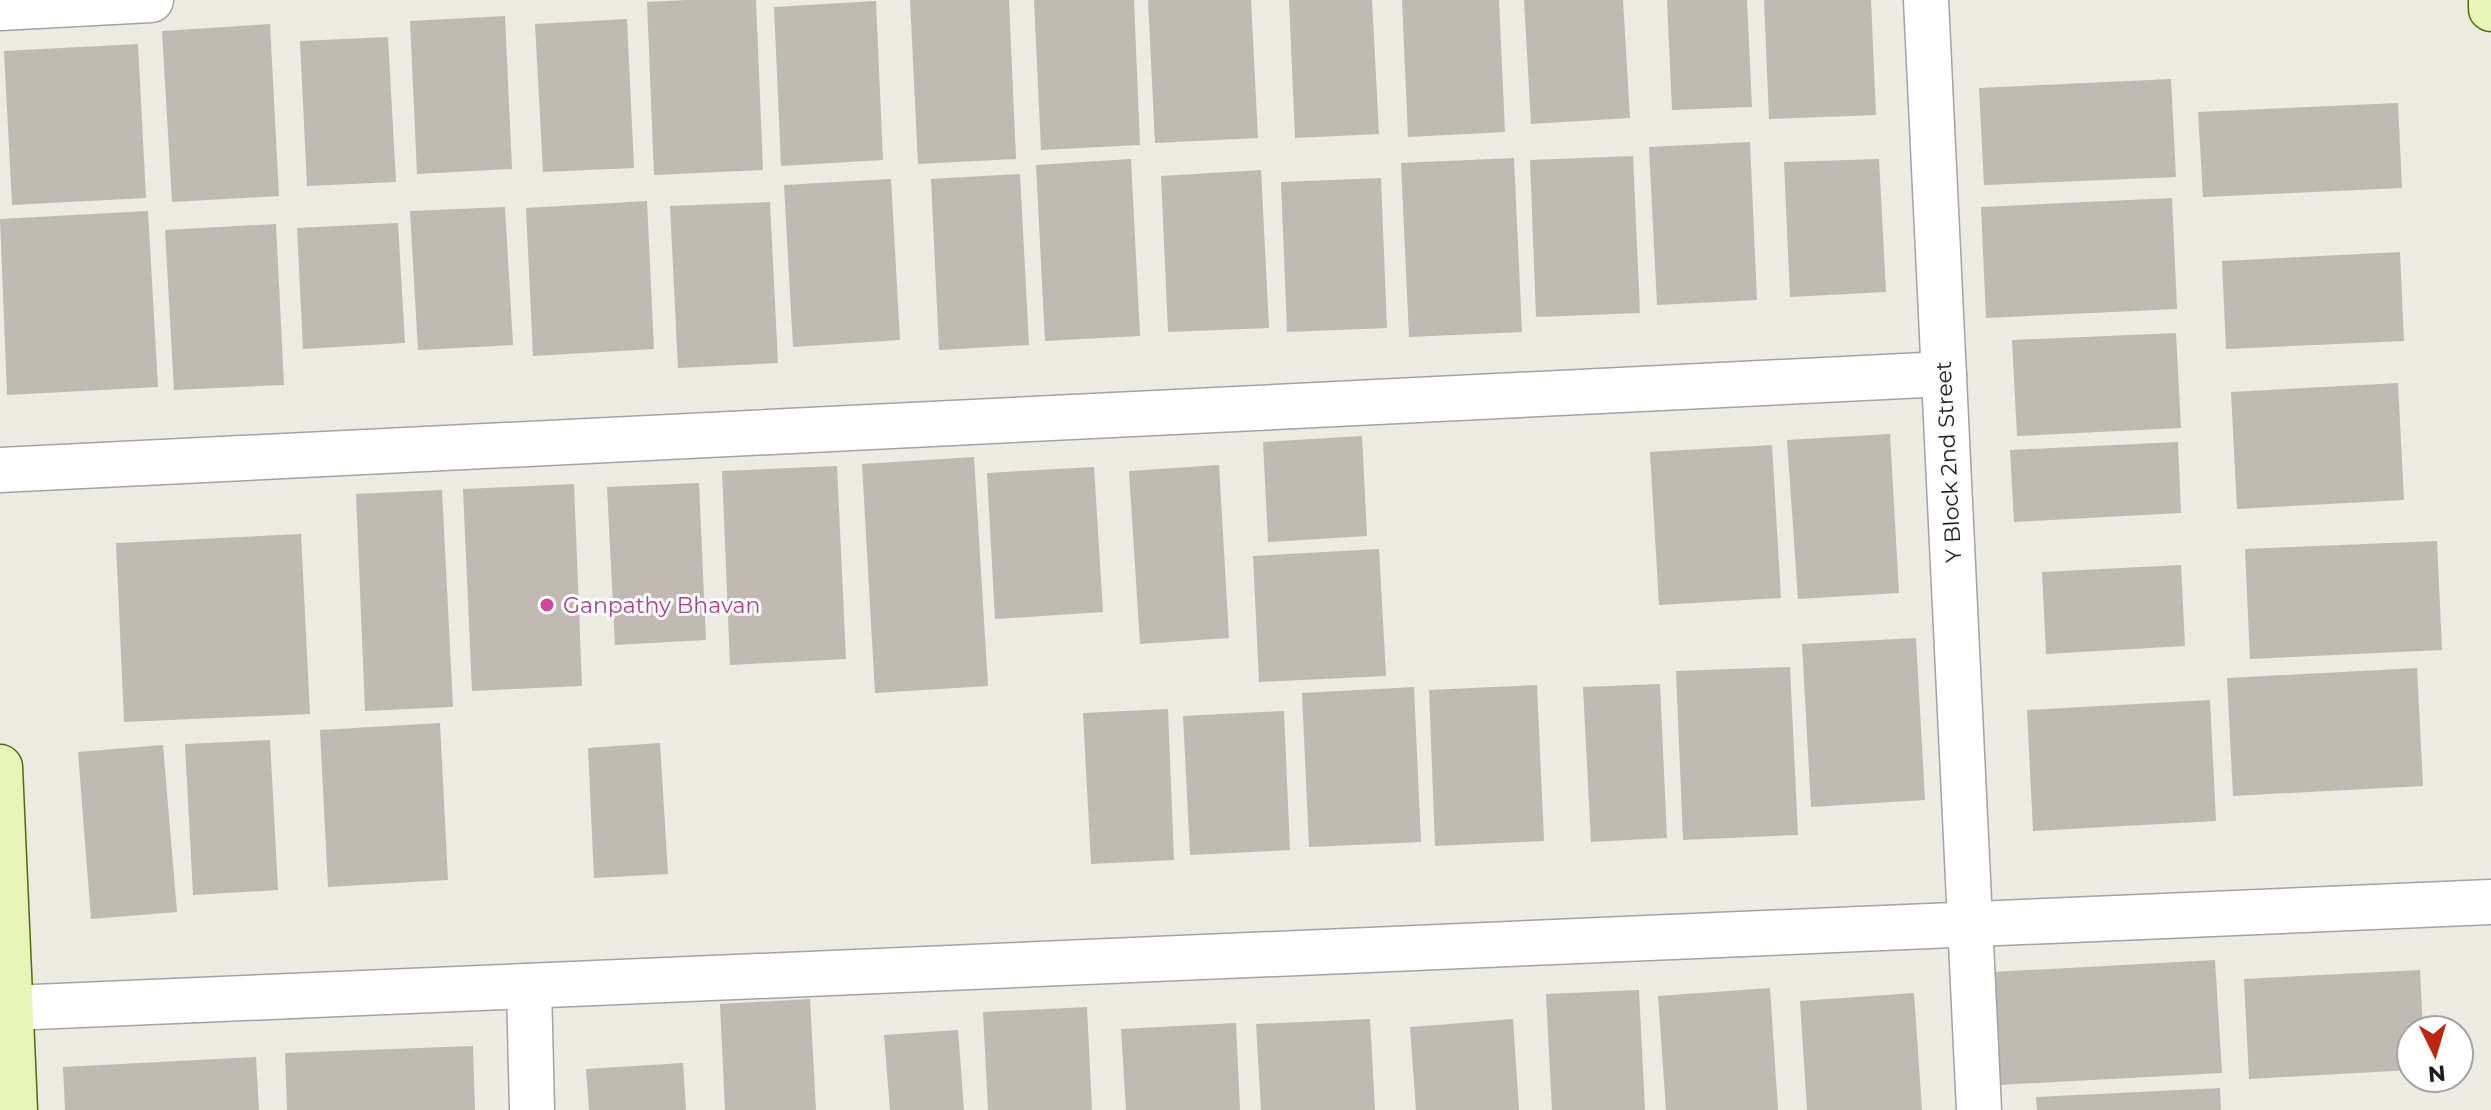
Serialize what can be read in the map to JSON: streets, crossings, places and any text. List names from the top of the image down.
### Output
{
  "streets": {
    "street": ["Y Block 2nd Street"]
  },
  "places": ["Ganpathy Bhavan"],
  "north": "bottom"
}
